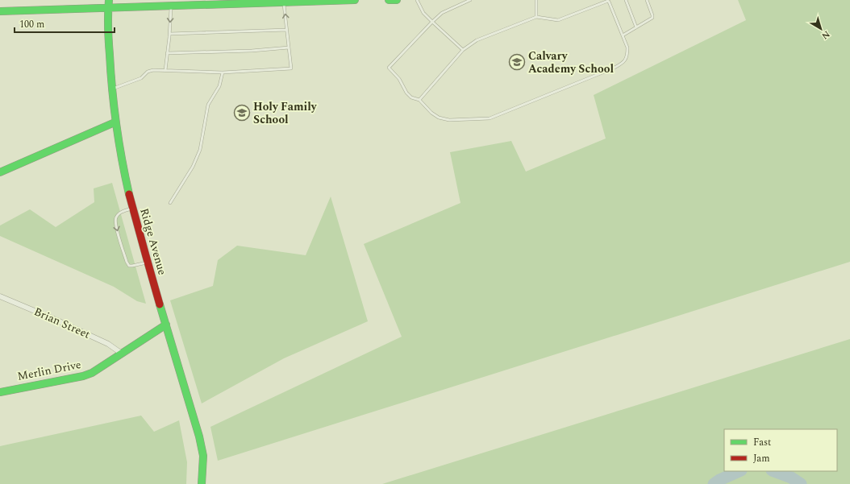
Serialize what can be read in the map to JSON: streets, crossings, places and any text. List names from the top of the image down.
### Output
{
  "streets": {
    "street": ["Ridge Avenue", "Brian Street", "Merlin Drive"]
  },
  "crossings": [
    ["Ridge Avenue", "Merlin Drive"],
    ["Brian Street", "Merlin Drive"]
  ],
  "places": {
    "school or university": ["Calvary Academy School", "Holy Family School"]
  },
  "legend": ["Fast", "Jam"],
  "scale_bar": "100 m",
  "north": "bottom right"
}
